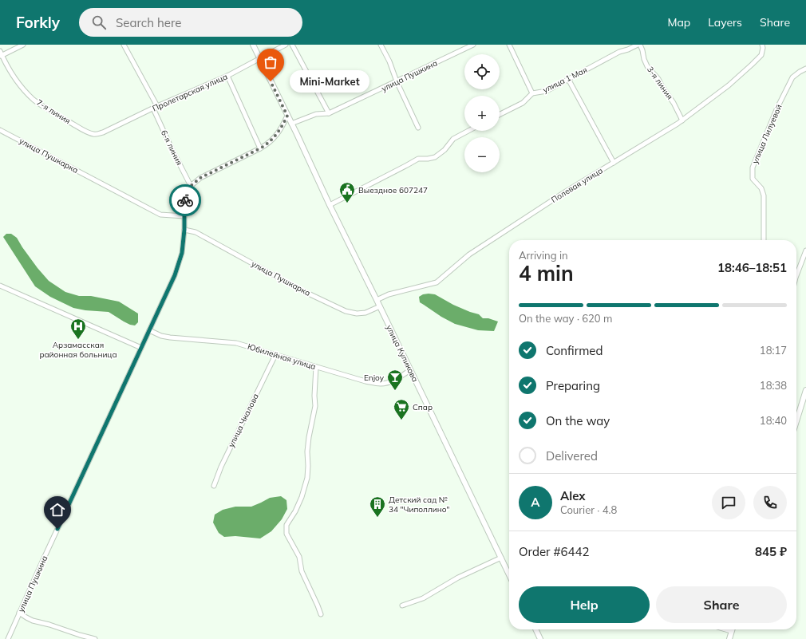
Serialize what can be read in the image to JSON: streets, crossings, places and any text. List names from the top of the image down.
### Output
{
  "streets": {
    "main road": ["улица Куликова"],
    "street": [
      "улица Пушкина",
      "улица 1 Мая",
      "3-я линия",
      "Пролетарская улица",
      "7-я линия",
      "улица Лилуевой",
      "6-я линия",
      "улица Пушкарка",
      "Полевая улица",
      "Юбилейная улица",
      "улица Чкалова"
    ]
  },
  "crossings": [
    ["улица Пушкина", "6-я линия"],
    ["улица Пушкина", "улица Пушкарка"],
    ["улица Пушкина", "улица Куликова"],
    ["улица Пушкина", "Юбилейная улица"],
    ["улица 1 Мая", "3-я линия"],
    ["3-я линия", "Полевая улица"],
    ["Пролетарская улица", "7-я линия"],
    ["Пролетарская улица", "6-я линия"],
    ["Пролетарская улица", "улица Куликова"],
    ["улица Пушкарка", "улица Куликова"],
    ["Полевая улица", "улица Куликова"],
    ["улица Куликова", "Юбилейная улица"],
    ["Юбилейная улица", "улица Чкалова"]
  ],
  "places": {
    "other": ["Mini-Market"],
    "public building": ["Выездное 607247"],
    "hospital": ["Арзамасская районная больница"],
    "bar": ["Enjoy"],
    "supermarket": ["Спар"],
    "building": ["Детский сад № 34 \"Чиполлино\""]
  },
  "page": {
    "header": "Forkly",
    "search": "Search here",
    "nav": ["Map", "Layers", "Share"],
    "map_buttons": ["+", "−"],
    "bubble": "Mini-Market",
    "heading": ["4 min", "Arriving in", "18:46–18:51"],
    "panel": [
      "Alex",
      "Courier · 4.8",
      "Order #6442",
      "845 ₽"
    ],
    "bar": "On the way · 620 m",
    "list": [
      ["Confirmed", "18:17"],
      ["Preparing", "18:38"],
      ["On the way", "18:40"],
      "Delivered"
    ],
    "round": "A",
    "buttons": ["Help", "Share"]
  }
}
